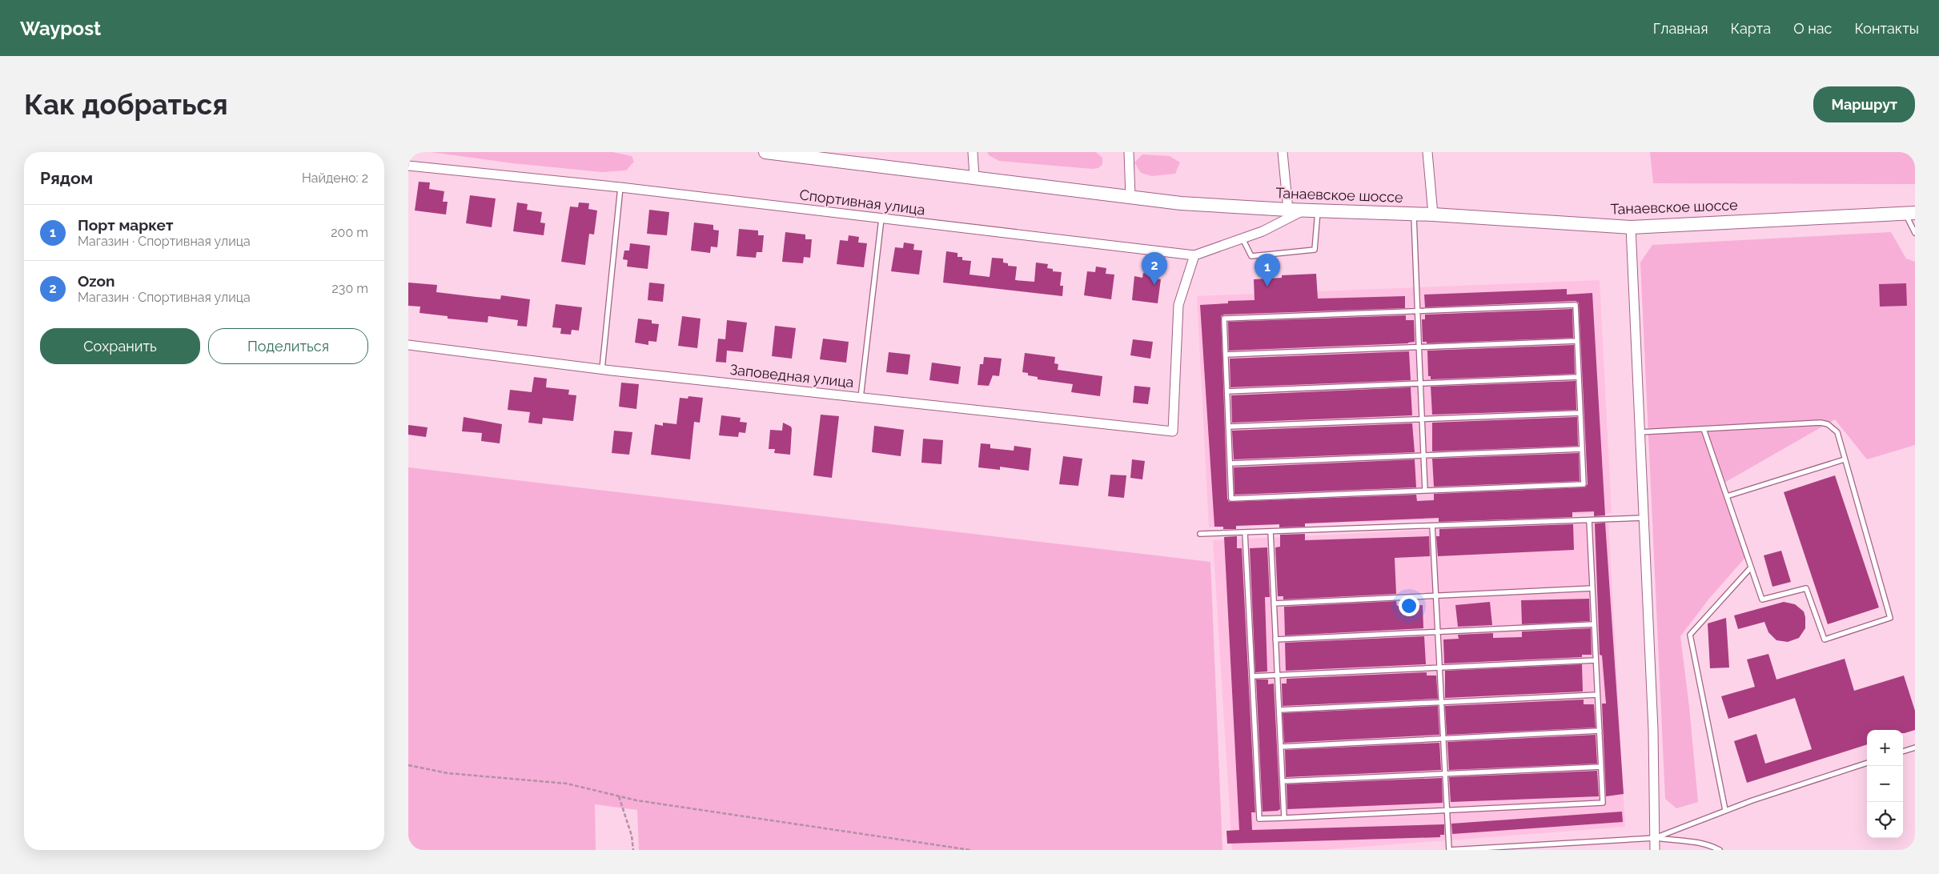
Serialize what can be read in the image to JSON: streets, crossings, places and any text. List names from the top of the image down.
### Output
{
  "streets": {
    "street": ["Танаевское шоссе", "Спортивная улица", "Заповедная улица"]
  },
  "crossings": [
    ["Танаевское шоссе", "Спортивная улица"],
    ["Спортивная улица", "Заповедная улица"]
  ],
  "page": {
    "header": "Waypost",
    "nav": [
      "Главная",
      "Карта",
      "О нас",
      "Контакты"
    ],
    "buttons": [
      "Маршрут",
      ["Сохранить", "Поделиться"]
    ],
    "title": "Как добраться",
    "heading": ["Рядом", "Найдено: 2"],
    "list": [
      {
        "mark": "1",
        "name": "Порт маркет",
        "note": "Магазин · Спортивная улица",
        "value": "200 m"
      },
      {
        "mark": "2",
        "name": "Ozon",
        "note": "Магазин · Спортивная улица",
        "value": "230 m"
      }
    ],
    "pins": ["2", "1"],
    "map_buttons": ["+", "−"]
  }
}
